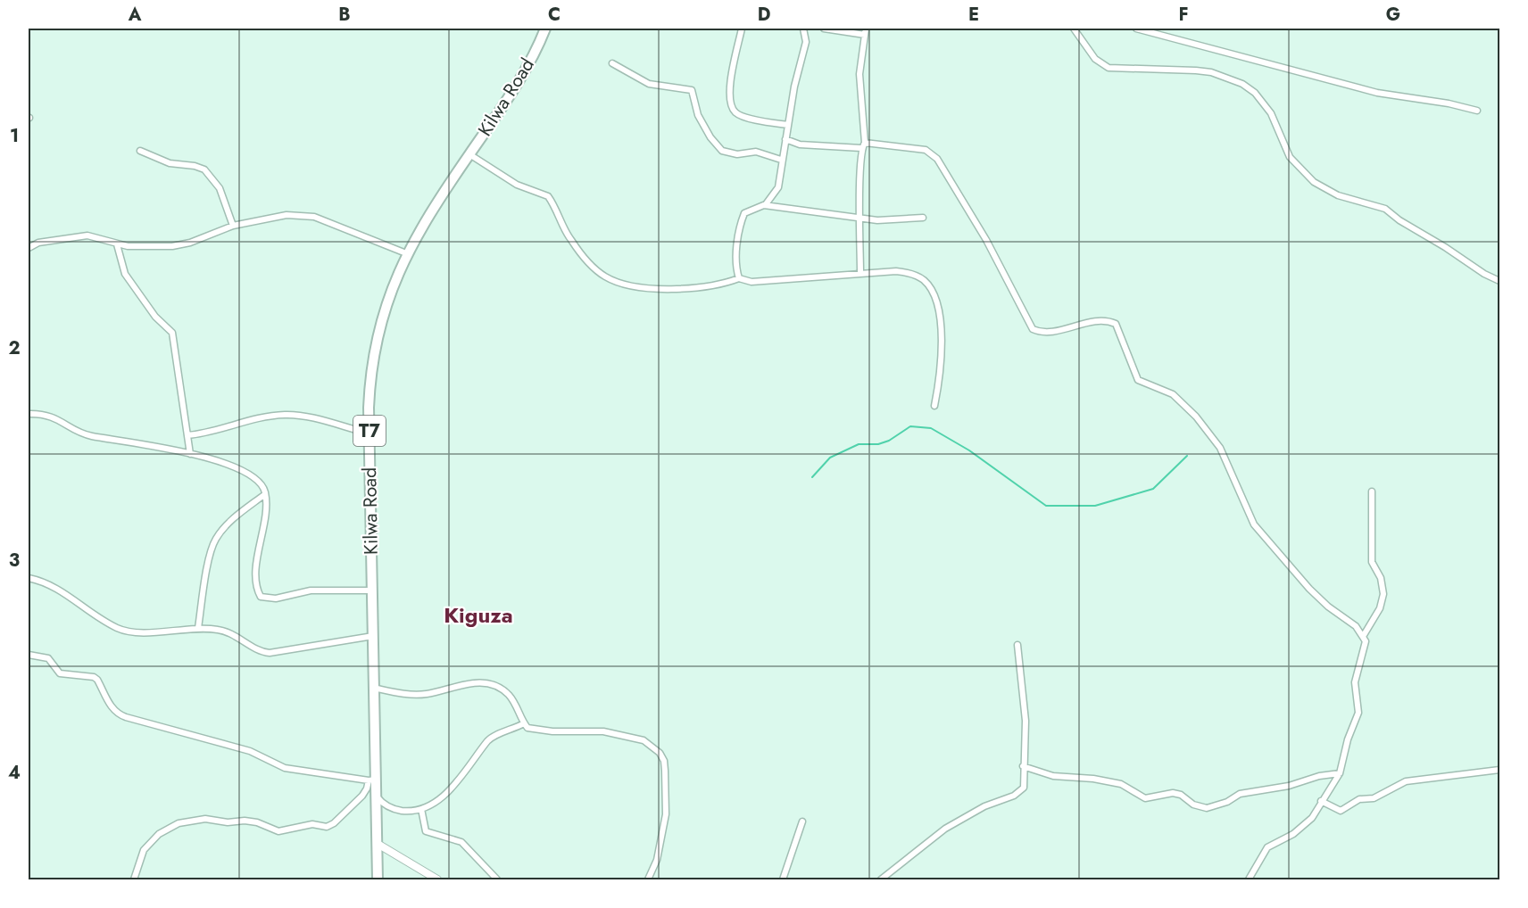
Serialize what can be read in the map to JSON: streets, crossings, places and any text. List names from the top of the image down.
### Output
{
  "streets": {
    "highway": ["Kilwa Road", "T7"]
  },
  "districts": ["Kiguza"],
  "grid": {
    "columns": [
      "A",
      "B",
      "C",
      "D",
      "E",
      "F",
      "G"
    ],
    "rows": [
      "1",
      "2",
      "3",
      "4"
    ]
  }
}
